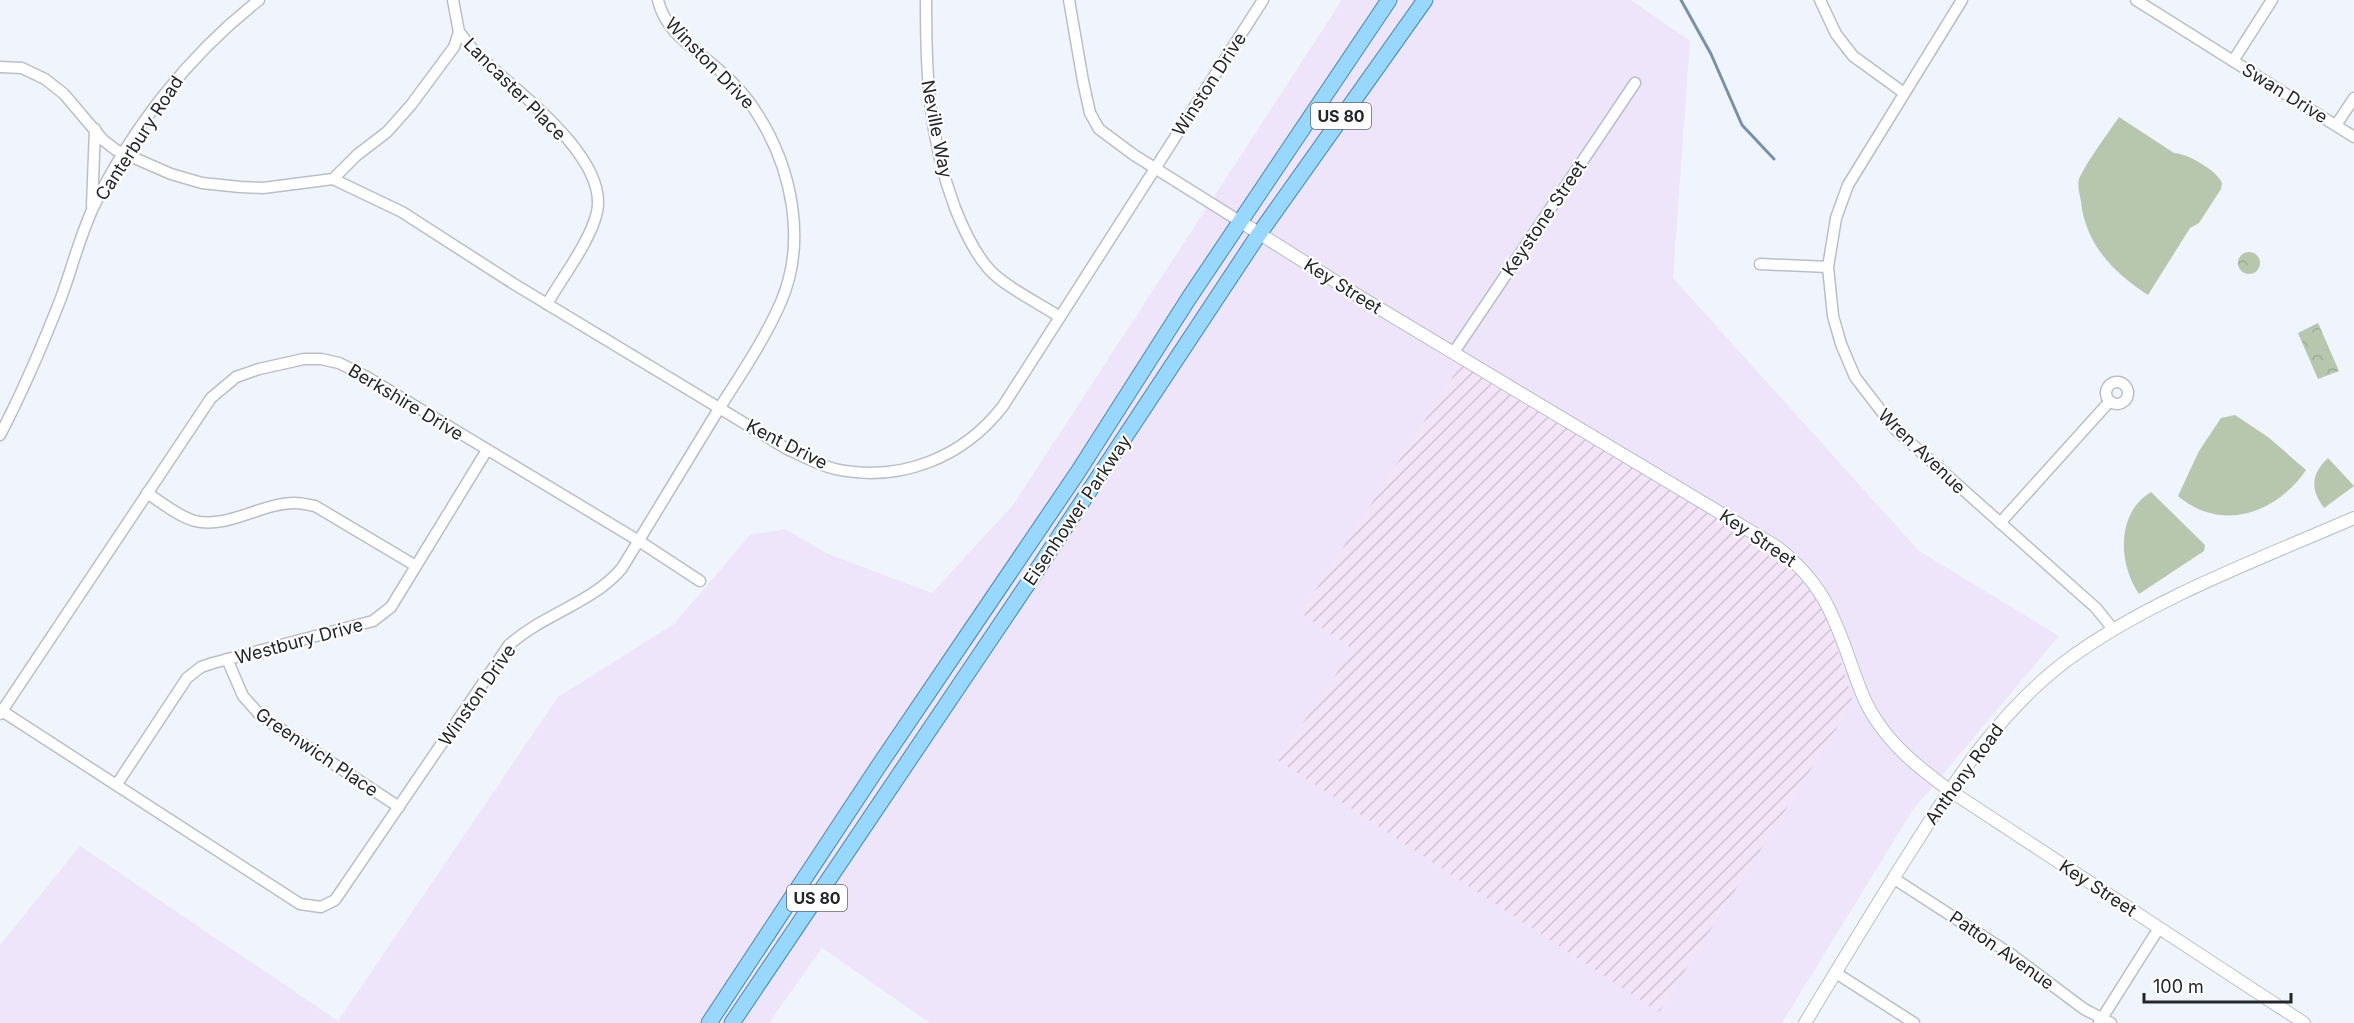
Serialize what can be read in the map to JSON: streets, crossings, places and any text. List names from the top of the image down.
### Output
{
  "streets": {
    "main road": ["US 80", "Eisenhower Parkway"],
    "street": [
      "Winston Drive",
      "Lancaster Place",
      "Swan Drive",
      "Neville Way",
      "Canterbury Road",
      "Keystone Street",
      "Key Street",
      "Berkshire Drive",
      "Kent Drive",
      "Wren Avenue",
      "Westbury Drive",
      "Greenwich Place",
      "Anthony Road",
      "Patton Avenue"
    ]
  },
  "crossings": [
    ["Winston Drive", "Berkshire Drive"],
    ["Winston Drive", "Kent Drive"],
    ["Winston Drive", "Westbury Drive"],
    ["Winston Drive", "Greenwich Place"],
    ["Lancaster Place", "Kent Drive"],
    ["Neville Way", "Kent Drive"],
    ["Keystone Street", "Key Street"],
    ["Key Street", "Eisenhower Parkway"],
    ["Key Street", "Anthony Road"],
    ["Berkshire Drive", "Westbury Drive"],
    ["Wren Avenue", "Anthony Road"],
    ["Westbury Drive", "Greenwich Place"],
    ["Anthony Road", "Patton Avenue"]
  ],
  "scale_bar": "100 m"
}
